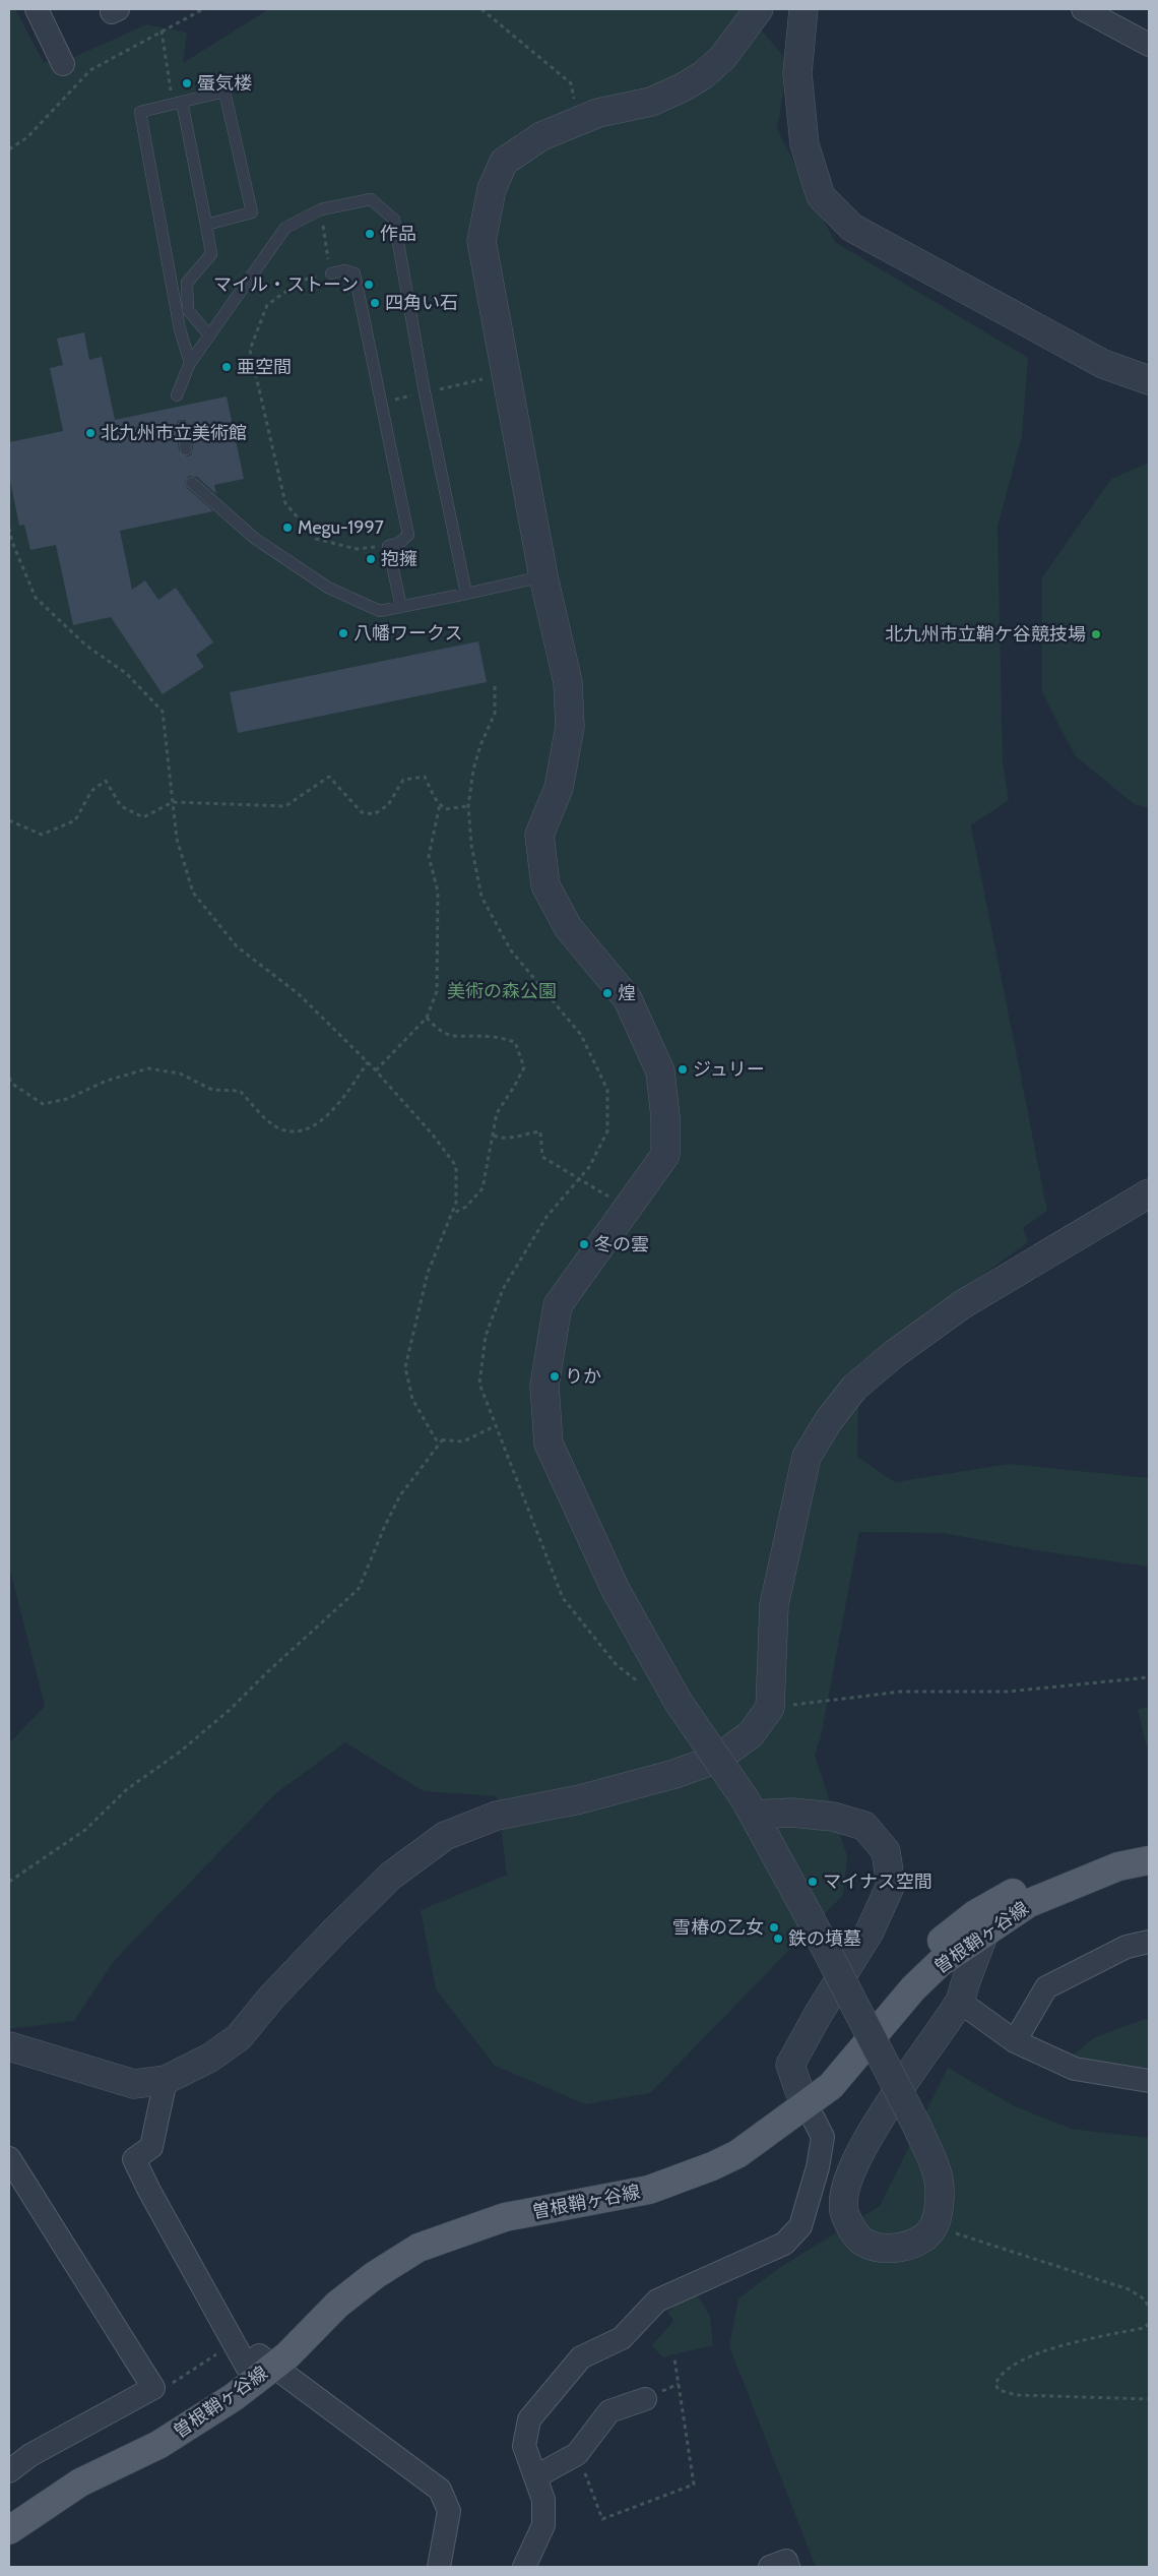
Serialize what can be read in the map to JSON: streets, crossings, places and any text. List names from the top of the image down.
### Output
{
  "streets": {
    "main road": ["曽根鞘ヶ谷線"]
  },
  "parks": ["美術の森公園"],
  "places": [
    "蜃気楼",
    "作品",
    "マイル・ストーン",
    "四角い石",
    "亜空間",
    "北九州市立美術館",
    "Megu-1997",
    "抱擁",
    "八幡ワークス",
    "北九州市立鞘ケ谷競技場",
    "煌",
    "ジュリー",
    "冬の雲",
    "りか",
    "マイナス空間",
    "雪椿の乙女",
    "鉄の墳墓"
  ]
}
